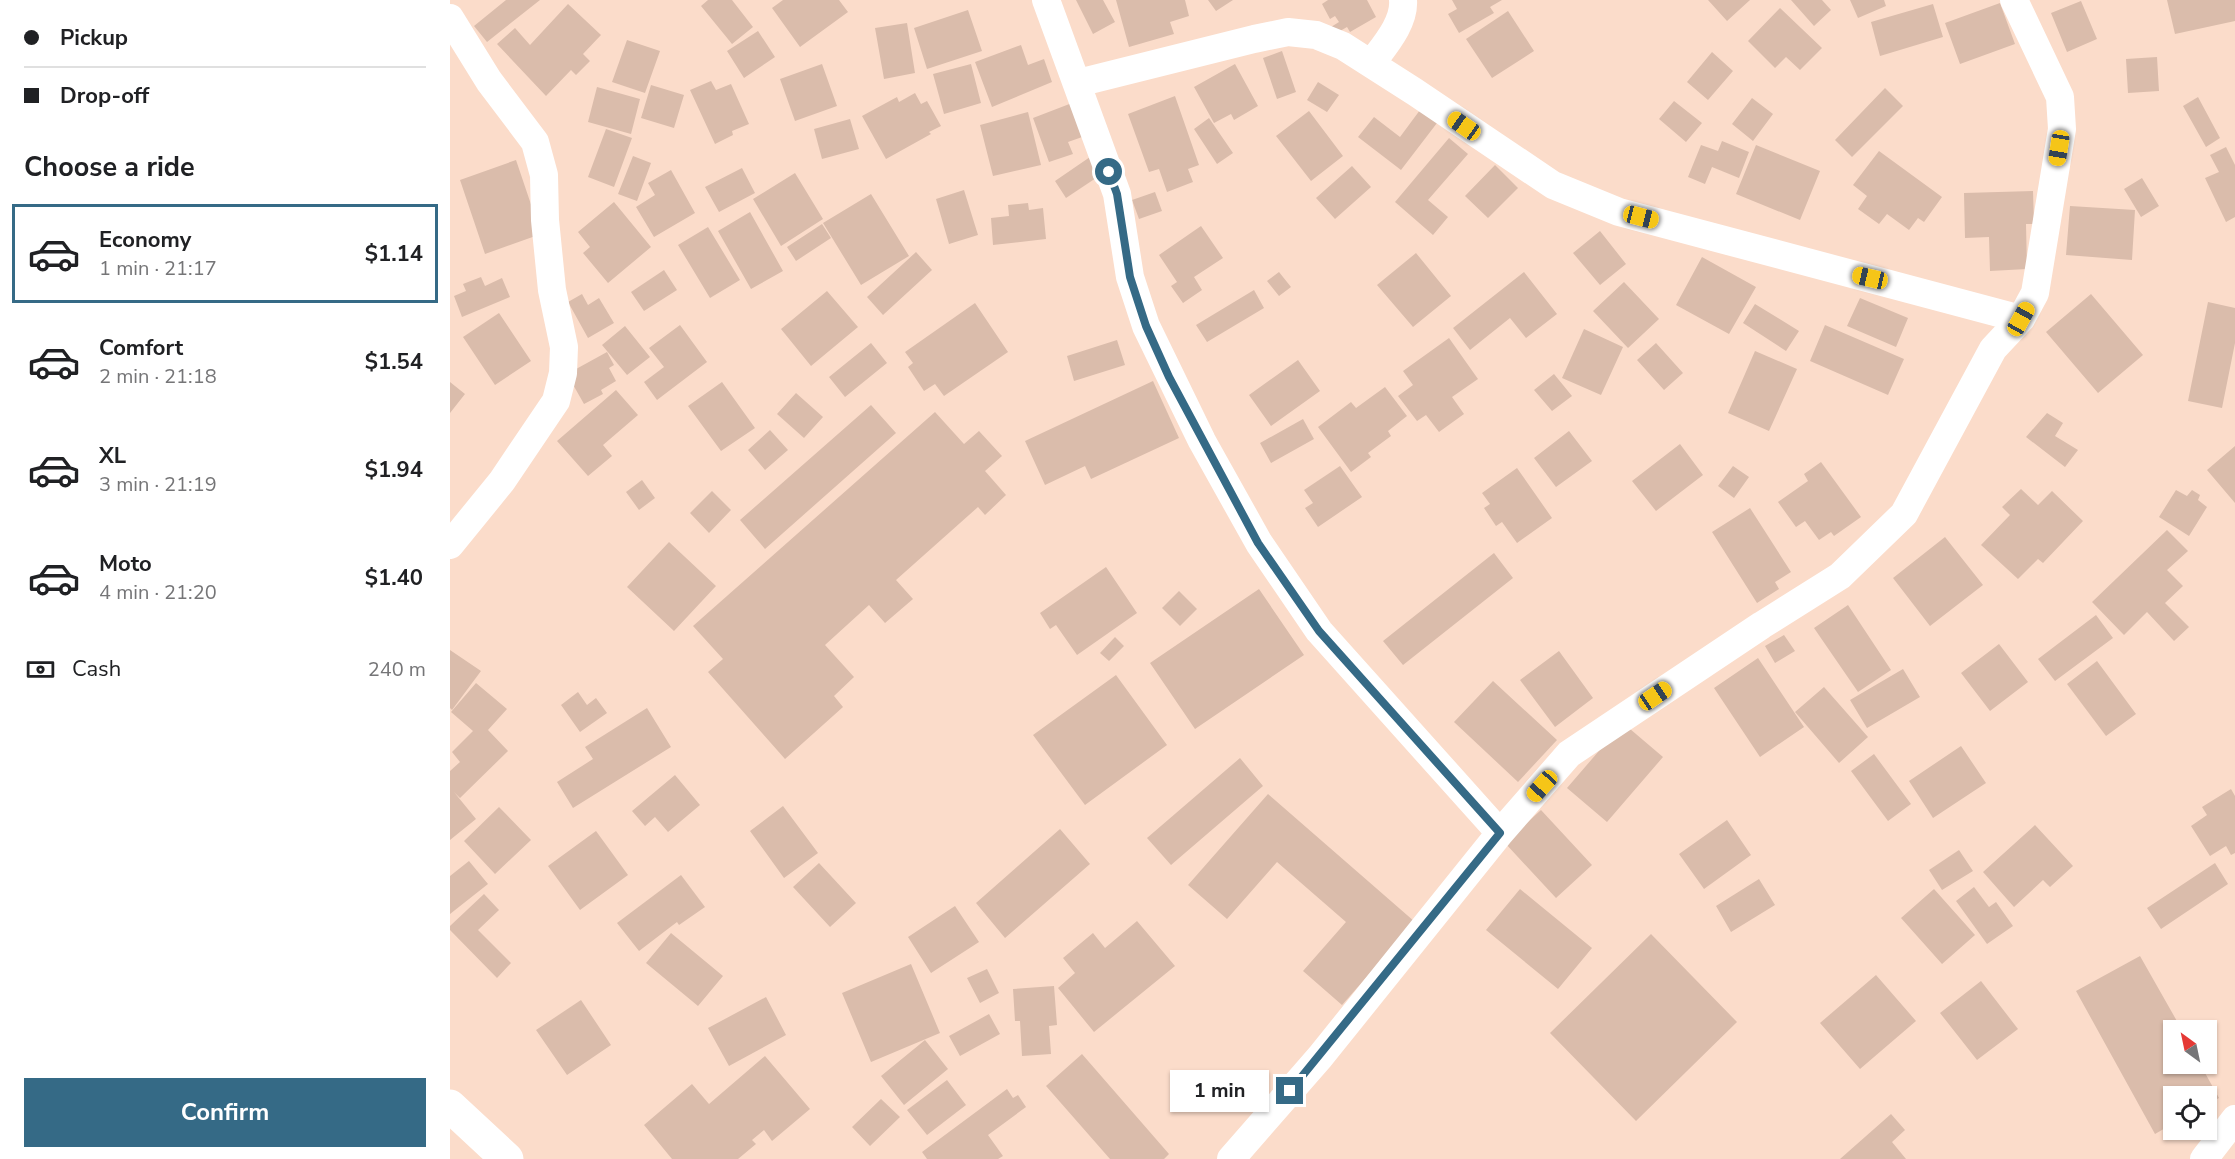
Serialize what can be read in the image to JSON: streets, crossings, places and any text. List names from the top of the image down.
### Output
{
  "north": "top left",
  "page": {
    "banner": ["Pickup", "Drop-off"],
    "heading": "Choose a ride",
    "list": [
      {
        "name": "Economy",
        "note": "1 min · 21:17",
        "value": "$1.14"
      },
      {
        "name": "Comfort",
        "note": "2 min · 21:18",
        "value": "$1.54"
      },
      {
        "name": "XL",
        "note": "3 min · 21:19",
        "value": "$1.94"
      },
      {
        "name": "Moto",
        "note": "4 min · 21:20",
        "value": "$1.40"
      }
    ],
    "pay": ["Cash", "240 m"],
    "buttons": "Confirm",
    "bubble": "1 min"
  }
}
